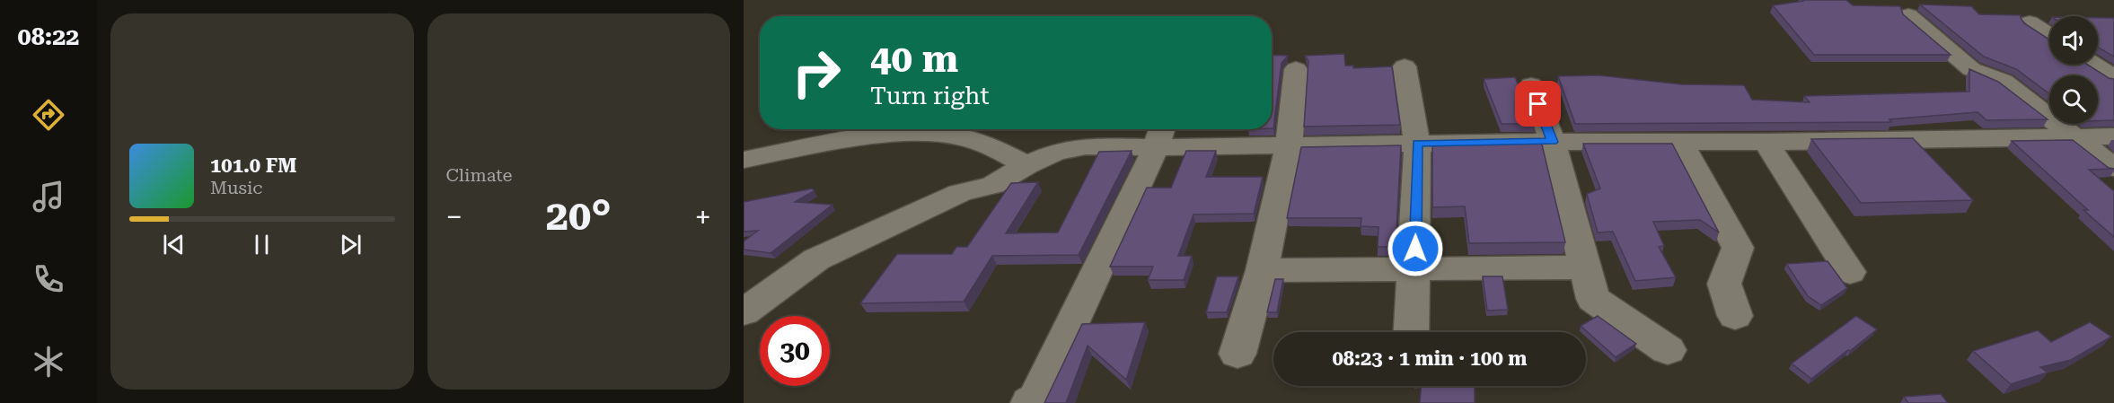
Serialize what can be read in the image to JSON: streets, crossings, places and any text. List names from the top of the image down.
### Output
{
  "page": {
    "tabs": "08:22",
    "tile": "Climate",
    "turn": ["40 m", "Turn right"],
    "song": ["101.0 FM", "Music"],
    "heat": ["−", "20°", "+"],
    "limit": "30",
    "trip": "08:23 · 1 min · 100 m"
  }
}
